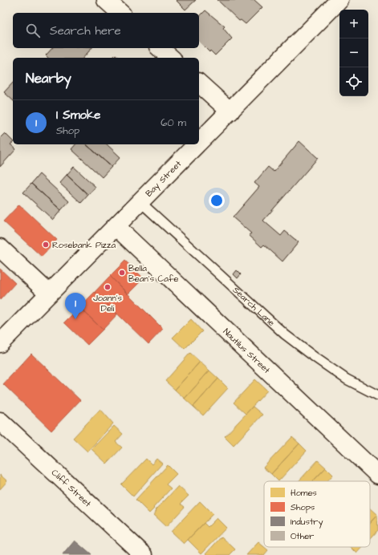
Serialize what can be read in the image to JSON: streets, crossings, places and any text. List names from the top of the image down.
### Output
{
  "streets": {
    "street": ["Bay Street", "Nautilus Street", "Cliff Street"],
    "lane": ["Search Lane"]
  },
  "crossings": [
    ["Bay Street", "Search Lane"],
    ["Bay Street", "Nautilus Street"]
  ],
  "places": ["Rosebank Pizza", "Bella Bean's Cafe", "Joann's Deli"],
  "legend": [
    "Homes",
    "Shops",
    "Industry",
    "Other"
  ],
  "page": {
    "map_buttons": ["+", "−"],
    "search": "Search here",
    "heading": "Nearby",
    "list": [
      {
        "mark": "1",
        "name": "I Smoke",
        "note": "Shop",
        "value": "60 m"
      }
    ],
    "pins": "1"
  }
}
